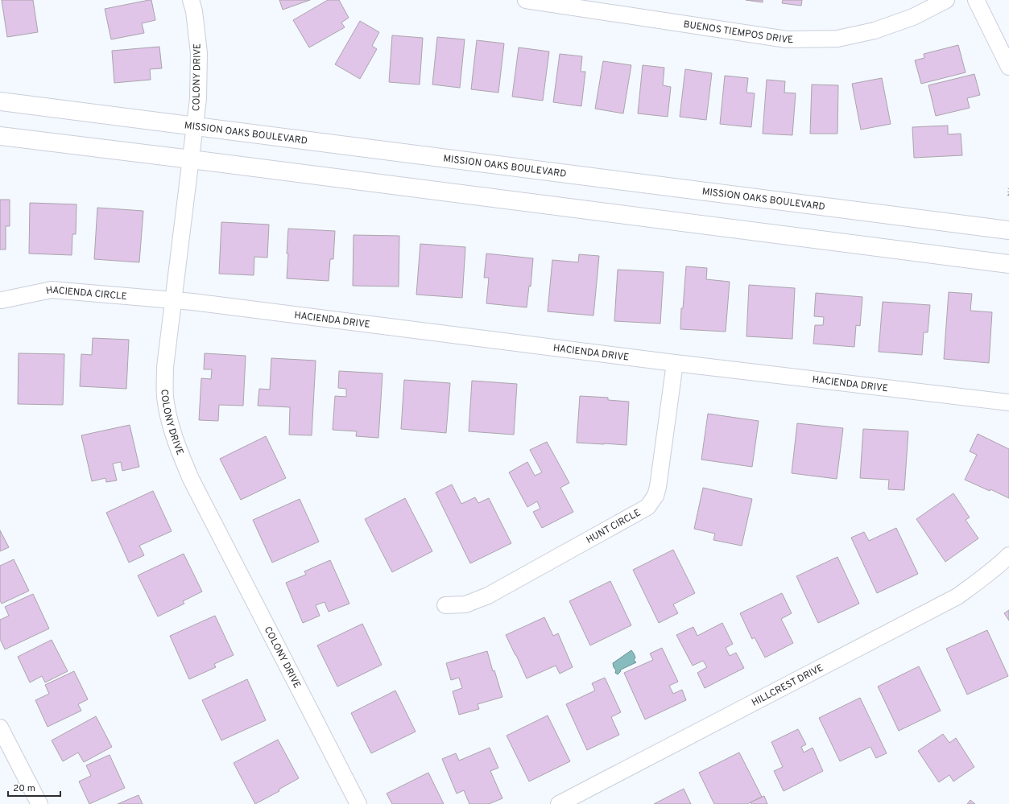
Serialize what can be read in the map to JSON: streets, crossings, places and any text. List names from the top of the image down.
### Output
{
  "streets": {
    "main road": ["MISSION OAKS BOULEVARD"],
    "street": [
      "BUENOS TIEMPOS DRIVE",
      "COLONY DRIVE",
      "HACIENDA CIRCLE",
      "HACIENDA DRIVE",
      "HUNT CIRCLE",
      "HILLCREST DRIVE"
    ]
  },
  "crossings": [
    ["COLONY DRIVE", "MISSION OAKS BOULEVARD"],
    ["COLONY DRIVE", "HACIENDA CIRCLE"],
    ["COLONY DRIVE", "HACIENDA DRIVE"],
    ["HACIENDA CIRCLE", "HACIENDA DRIVE"],
    ["HACIENDA DRIVE", "HUNT CIRCLE"]
  ],
  "scale_bar": "20 m"
}
